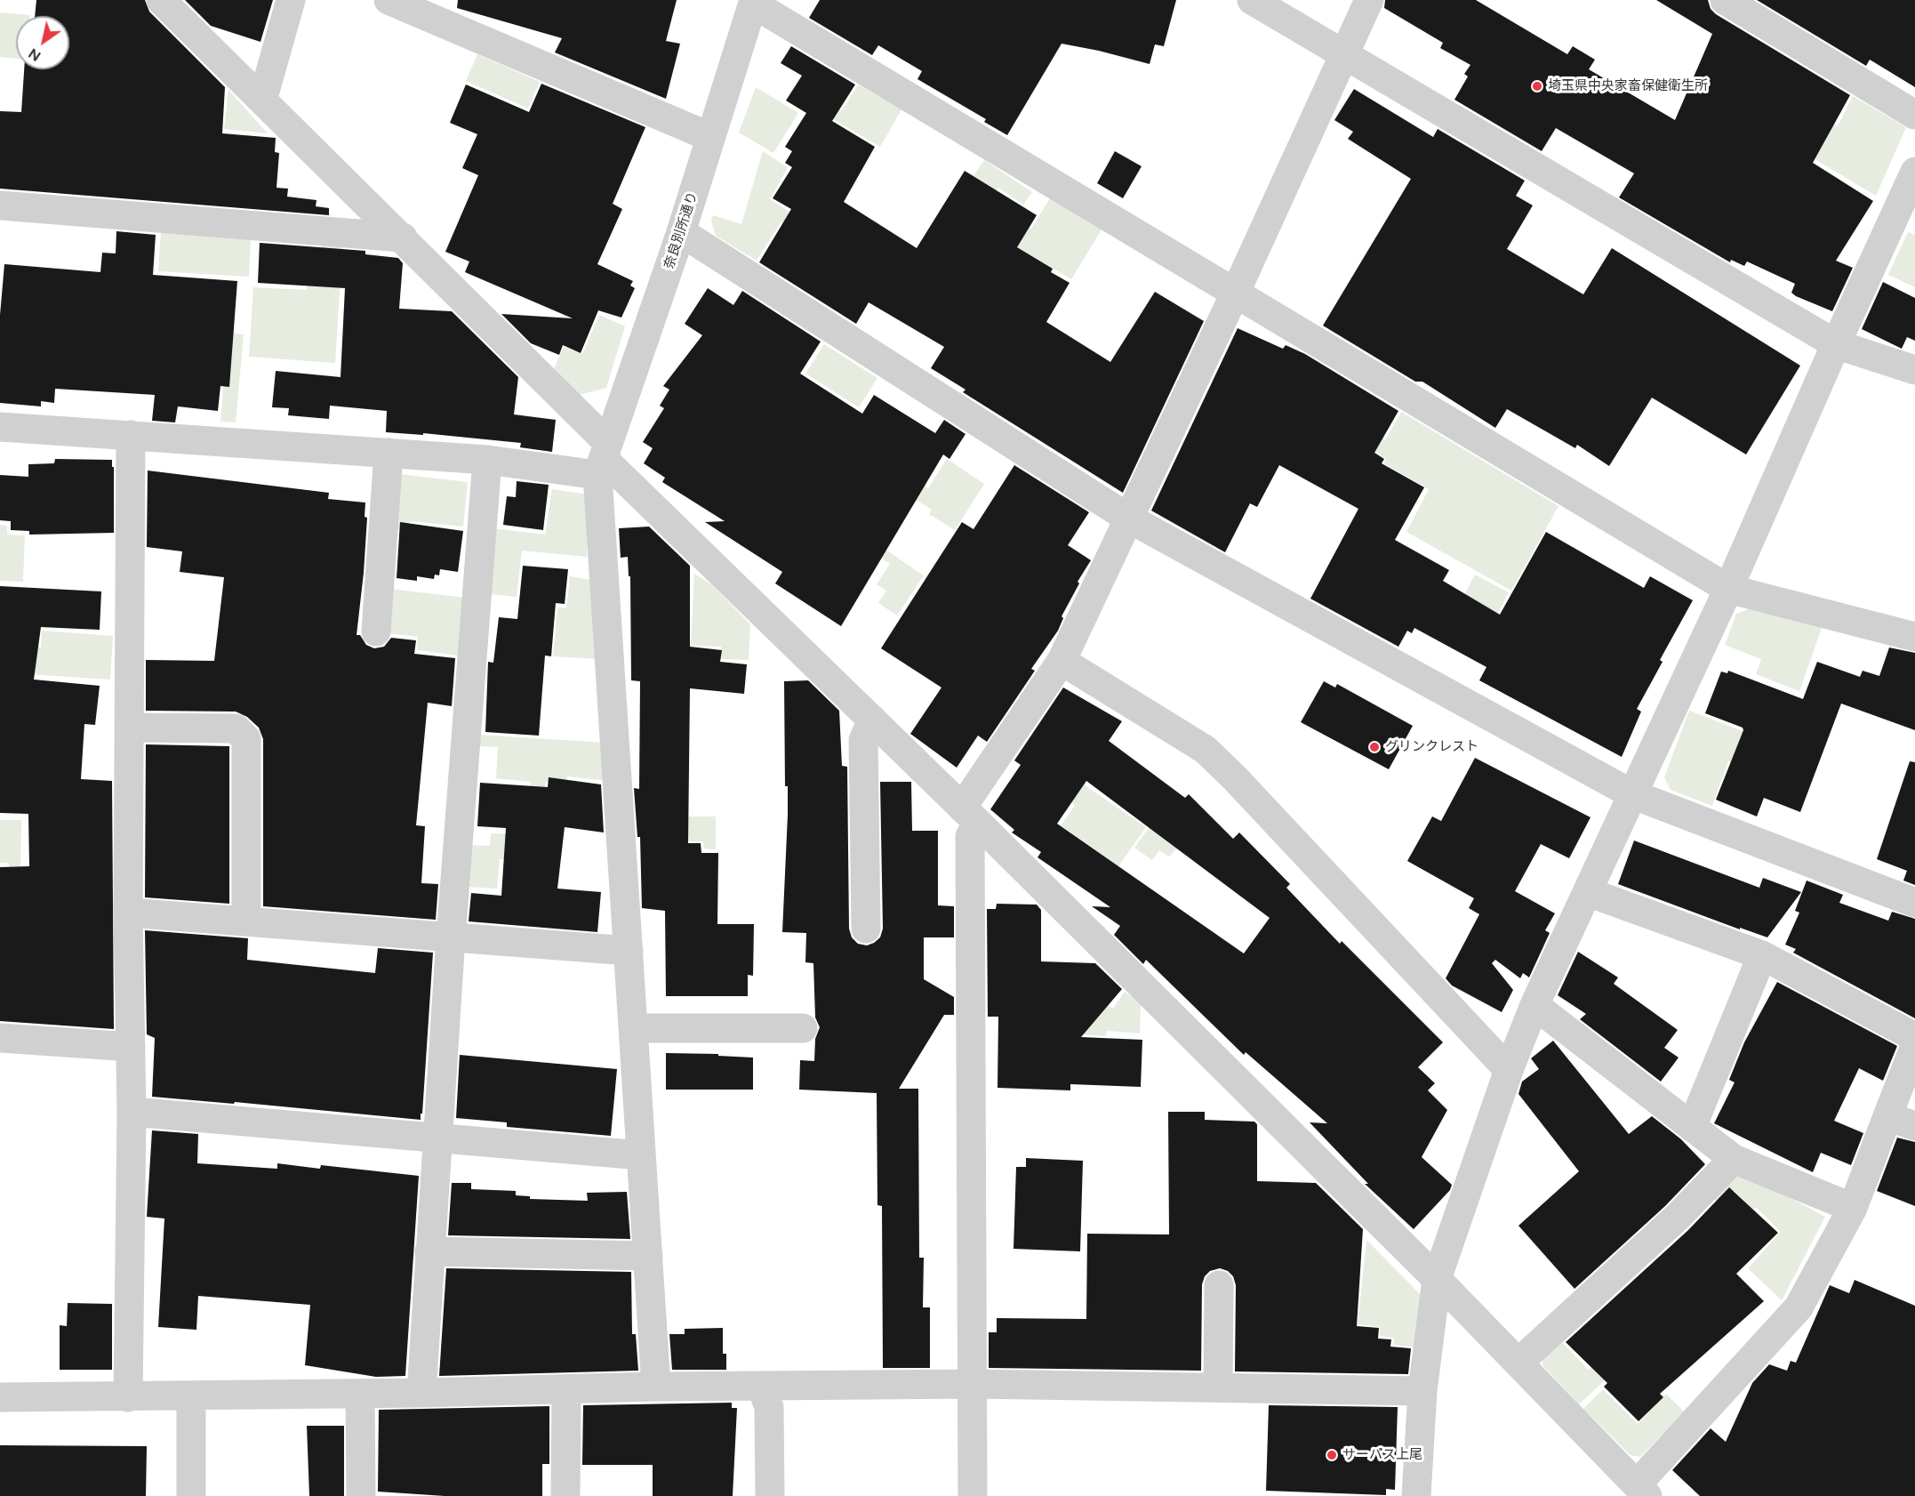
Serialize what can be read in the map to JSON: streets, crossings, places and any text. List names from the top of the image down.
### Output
{
  "streets": {
    "street": ["奈良別所通り"]
  },
  "places": ["埼玉県中央家畜保健衛生所", "グリンクレスト", "サーパス上尾"],
  "north": "bottom left"
}
